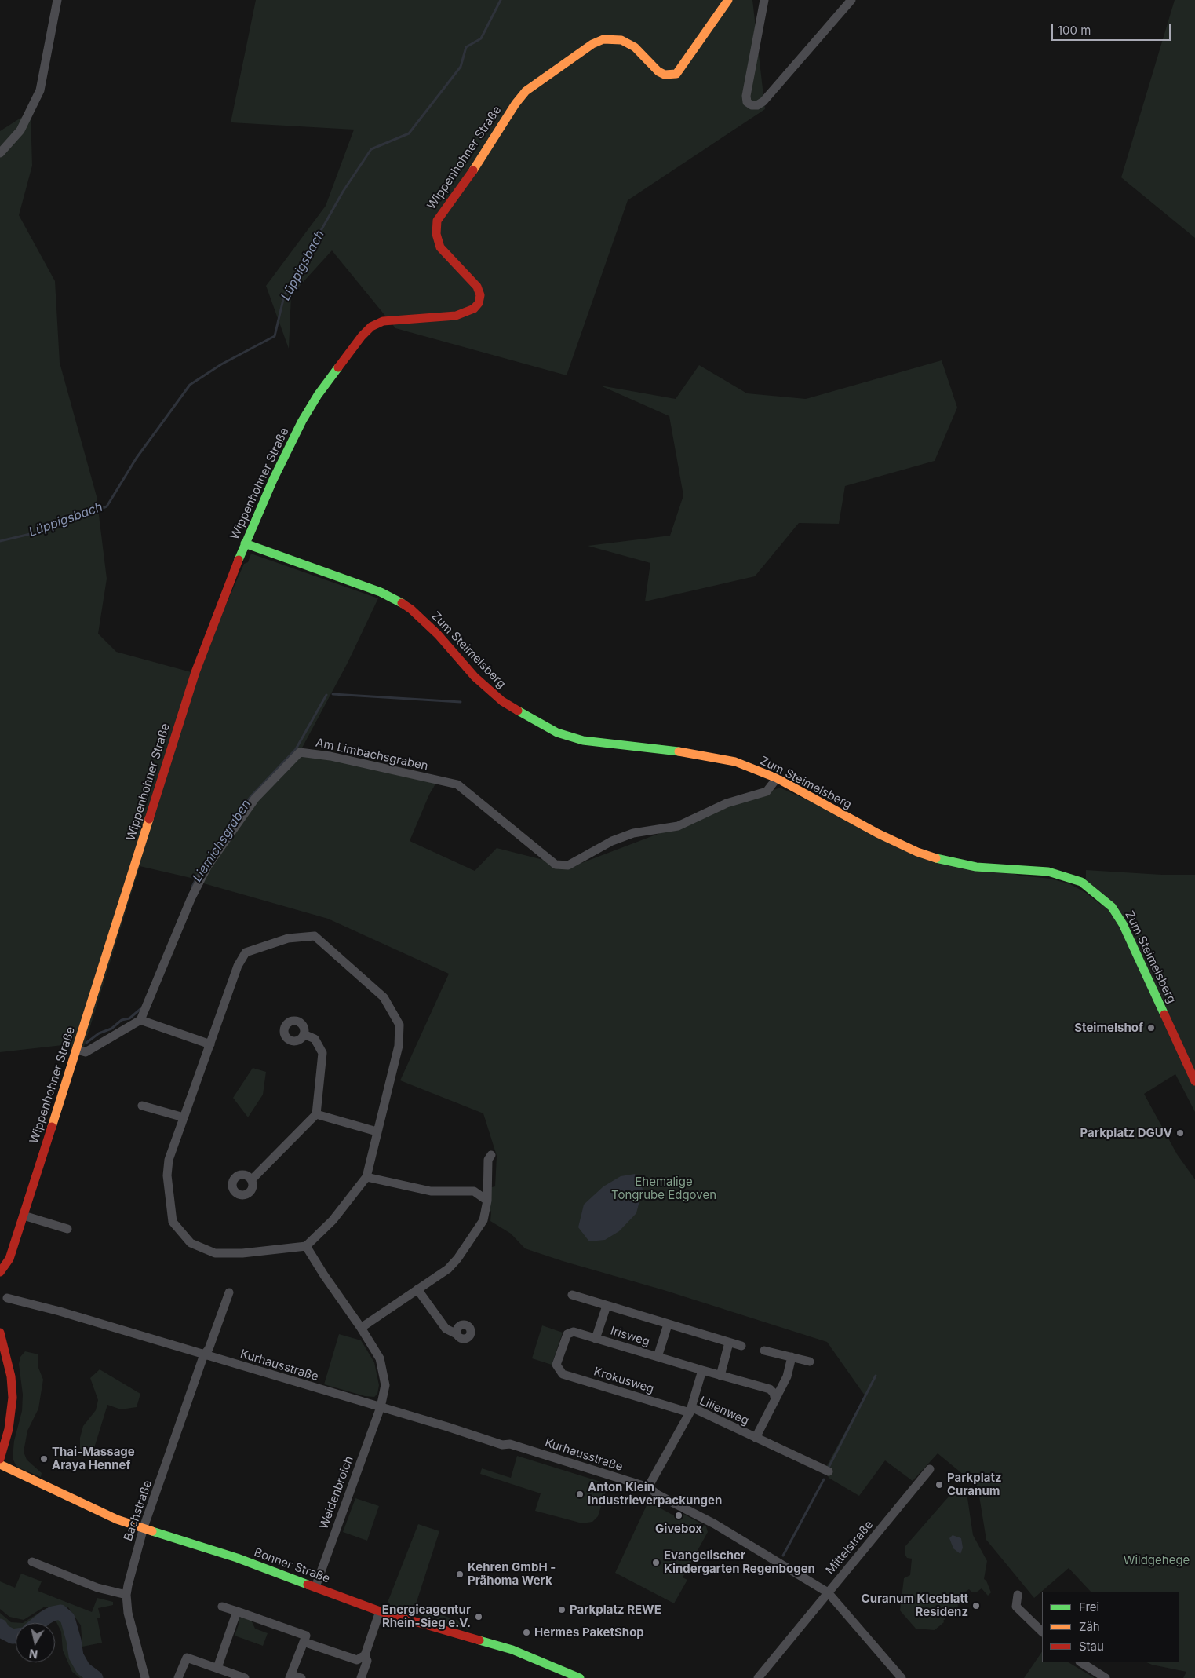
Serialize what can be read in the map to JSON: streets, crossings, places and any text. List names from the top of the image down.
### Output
{
  "streets": {
    "street": [
      "Wippenhohner Straße",
      "Zum Steimelsberg",
      "Am Limbachsgraben",
      "Irisweg",
      "Kurhausstraße",
      "Krokusweg",
      "Lilienweg",
      "Weidenbroich",
      "Bachstraße",
      "Mittelstraße",
      "Bonner Straße"
    ]
  },
  "crossings": [
    ["Wippenhohner Straße", "Zum Steimelsberg"],
    ["Zum Steimelsberg", "Am Limbachsgraben"],
    ["Irisweg", "Krokusweg"],
    ["Kurhausstraße", "Lilienweg"],
    ["Kurhausstraße", "Weidenbroich"],
    ["Kurhausstraße", "Bachstraße"],
    ["Kurhausstraße", "Mittelstraße"],
    ["Krokusweg", "Lilienweg"],
    ["Weidenbroich", "Bonner Straße"],
    ["Bachstraße", "Bonner Straße"]
  ],
  "water": ["Lüppigsbach", "Liemichsgraben"],
  "parks": ["Ehemalige Tongrube Edgoven", "Wildgehege"],
  "places": [
    "Steimelshof",
    "Parkplatz DGUV",
    "Thai-Massage Araya Hennef",
    "Parkplatz Curanum",
    "Anton Klein Industrieverpackungen",
    "Givebox",
    "Evangelischer Kindergarten Regenbogen",
    "Kehren GmbH - Prähoma Werk",
    "Curanum Kleeblatt Residenz",
    "Parkplatz REWE",
    "Energieagentur Rhein-Sieg e.V.",
    "Hermes PaketShop"
  ],
  "legend": ["Frei", "Zäh", "Stau"],
  "scale_bar": "100 m",
  "north": "bottom"
}
